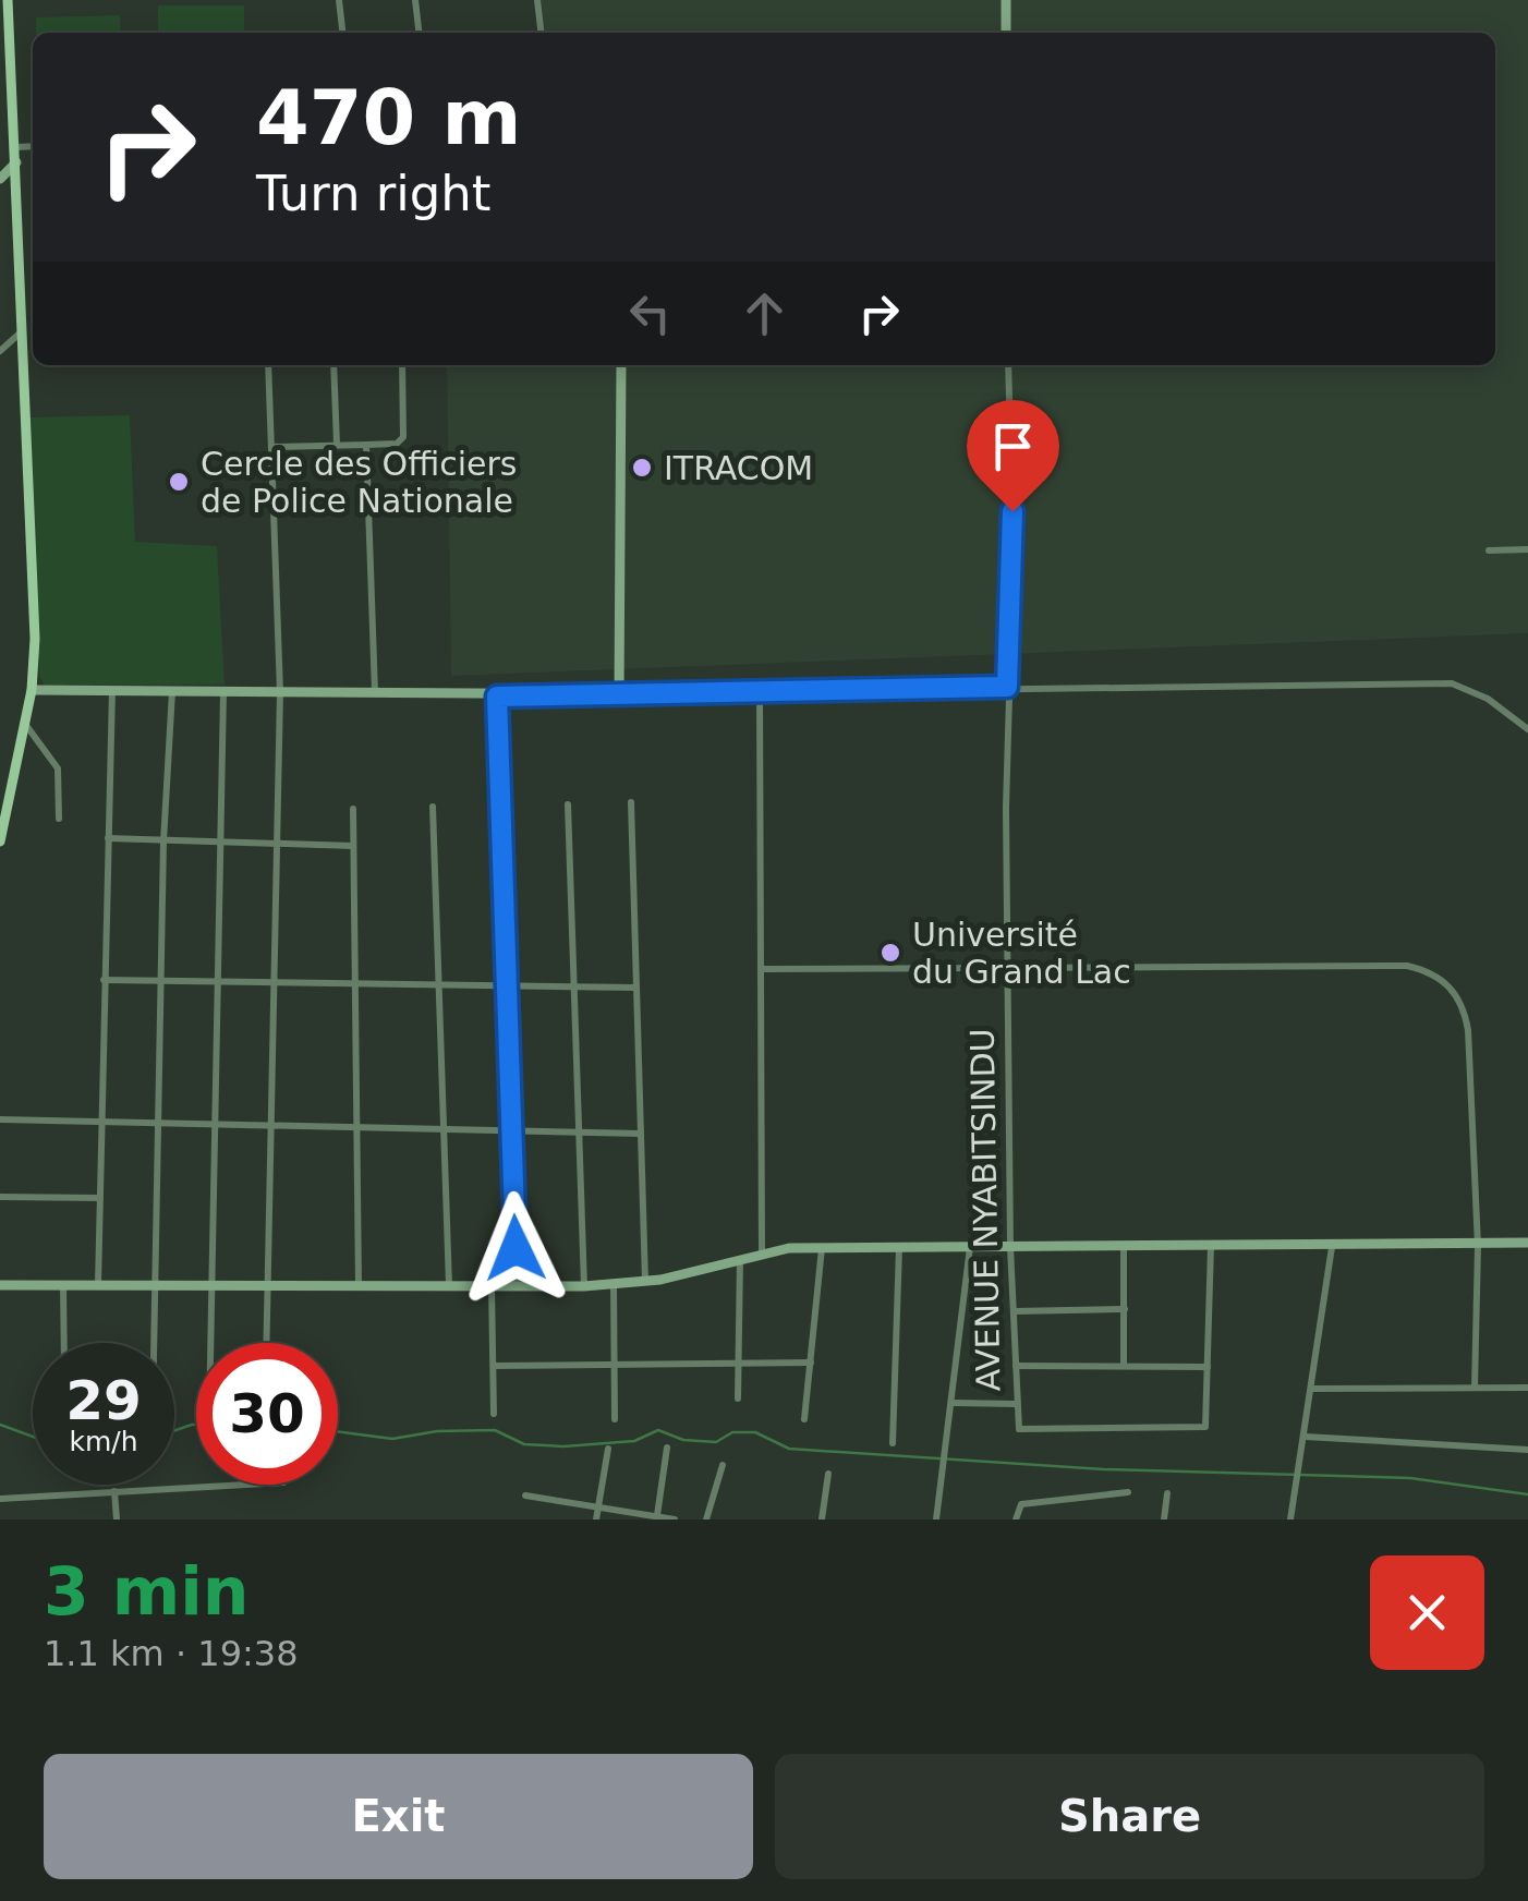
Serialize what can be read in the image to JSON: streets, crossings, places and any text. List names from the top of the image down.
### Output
{
  "streets": {
    "street": ["AVENUE NYABITSINDU"]
  },
  "places": ["ITRACOM", "Cercle des Officiers de Police Nationale", "Université du Grand Lac"],
  "page": {
    "turn": ["470 m", "Turn right"],
    "speed": "29 km/h",
    "limit": "30",
    "heading": ["3 min", "1.1 km · 19:38"],
    "buttons": ["Exit", "Share"]
  }
}
